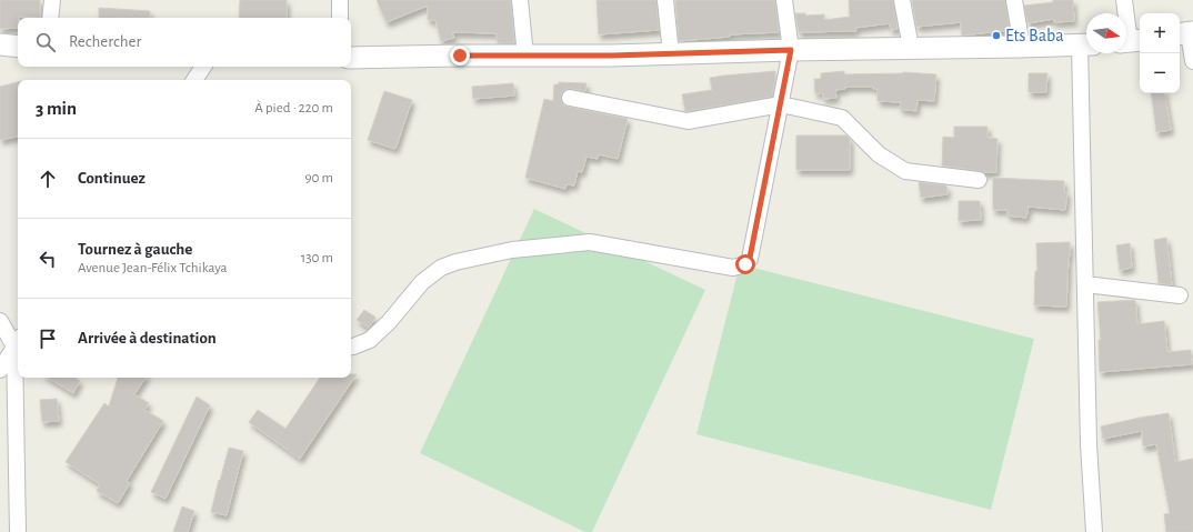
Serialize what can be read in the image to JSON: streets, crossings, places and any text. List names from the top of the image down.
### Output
{
  "places": ["Ets Baba"],
  "north": "right",
  "page": {
    "map_buttons": ["+", "−"],
    "search": "Rechercher",
    "heading": ["3 min", "À pied · 220 m"],
    "list": [
      ["Continuez", "90 m"],
      ["Tournez à gauche", "Avenue Jean-Félix Tchikaya", "130 m"],
      "Arrivée à destination"
    ]
  }
}
